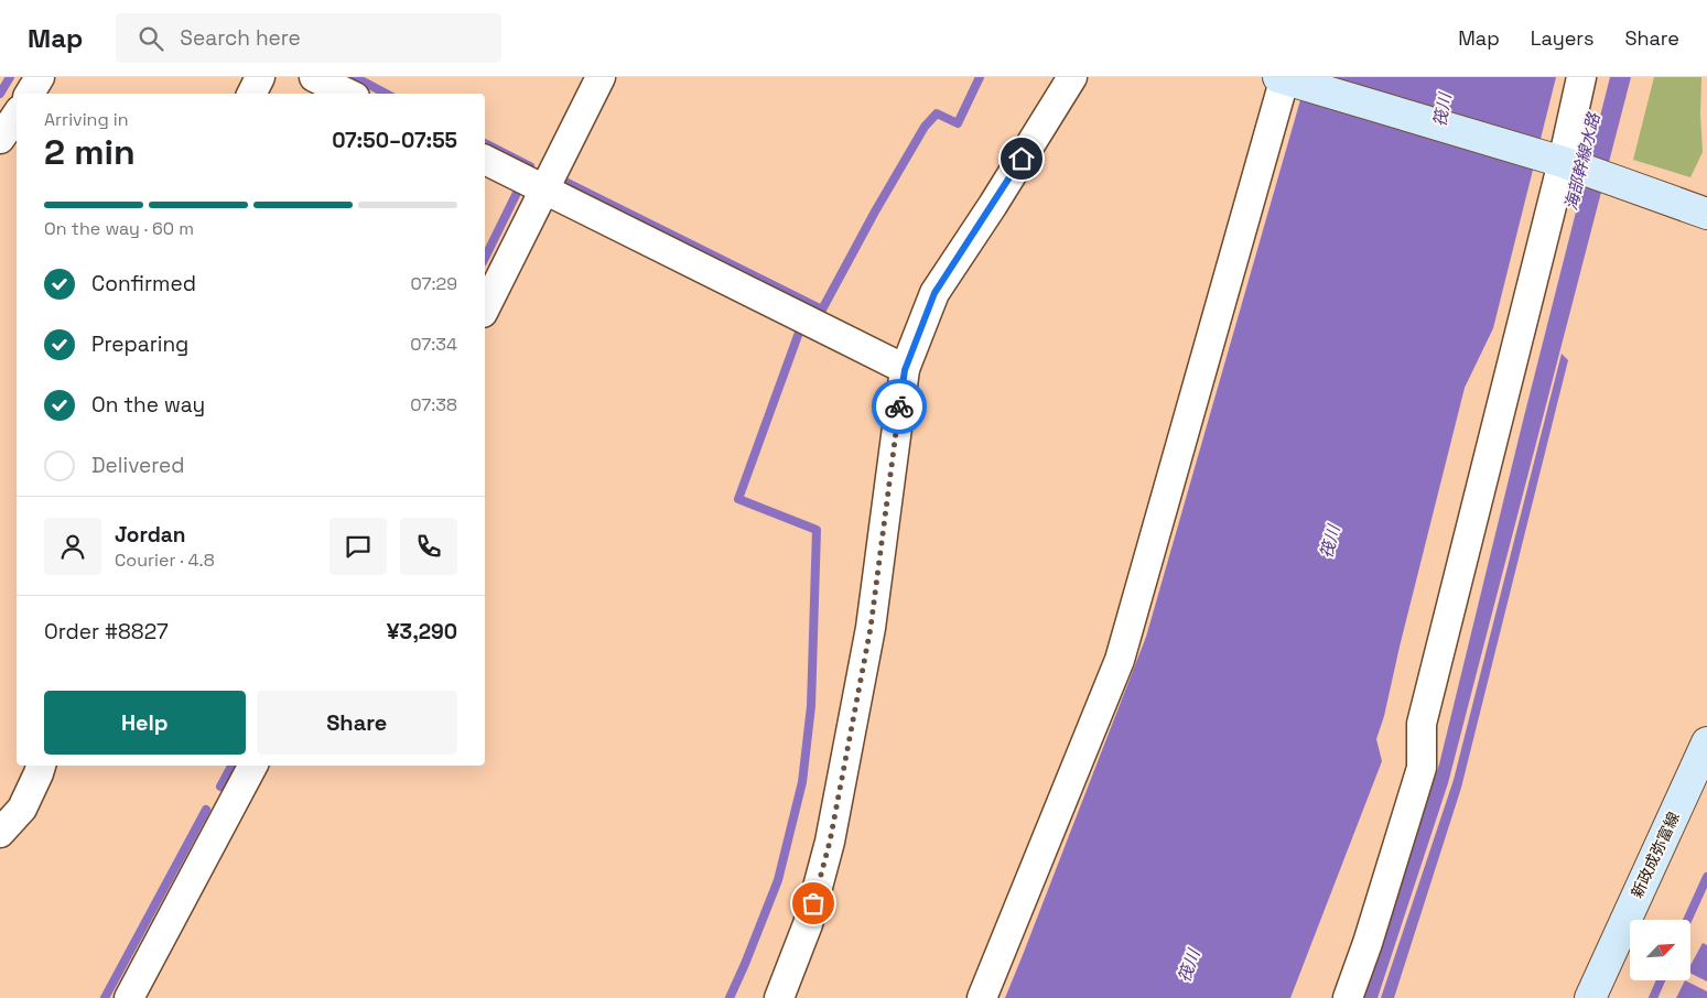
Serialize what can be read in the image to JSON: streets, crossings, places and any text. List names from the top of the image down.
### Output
{
  "streets": {
    "street": ["新政成弥富線"]
  },
  "water": ["筏川", "海部幹線水路"],
  "north": "top right",
  "page": {
    "header": "Map",
    "search": "Search here",
    "nav": ["Map", "Layers", "Share"],
    "heading": ["2 min", "Arriving in", "07:50–07:55"],
    "panel": [
      "Jordan",
      "Courier · 4.8",
      "Order #8827",
      "¥3,290"
    ],
    "bar": "On the way · 60 m",
    "list": [
      ["Confirmed", "07:29"],
      ["Preparing", "07:34"],
      ["On the way", "07:38"],
      "Delivered"
    ],
    "buttons": ["Help", "Share"]
  }
}
